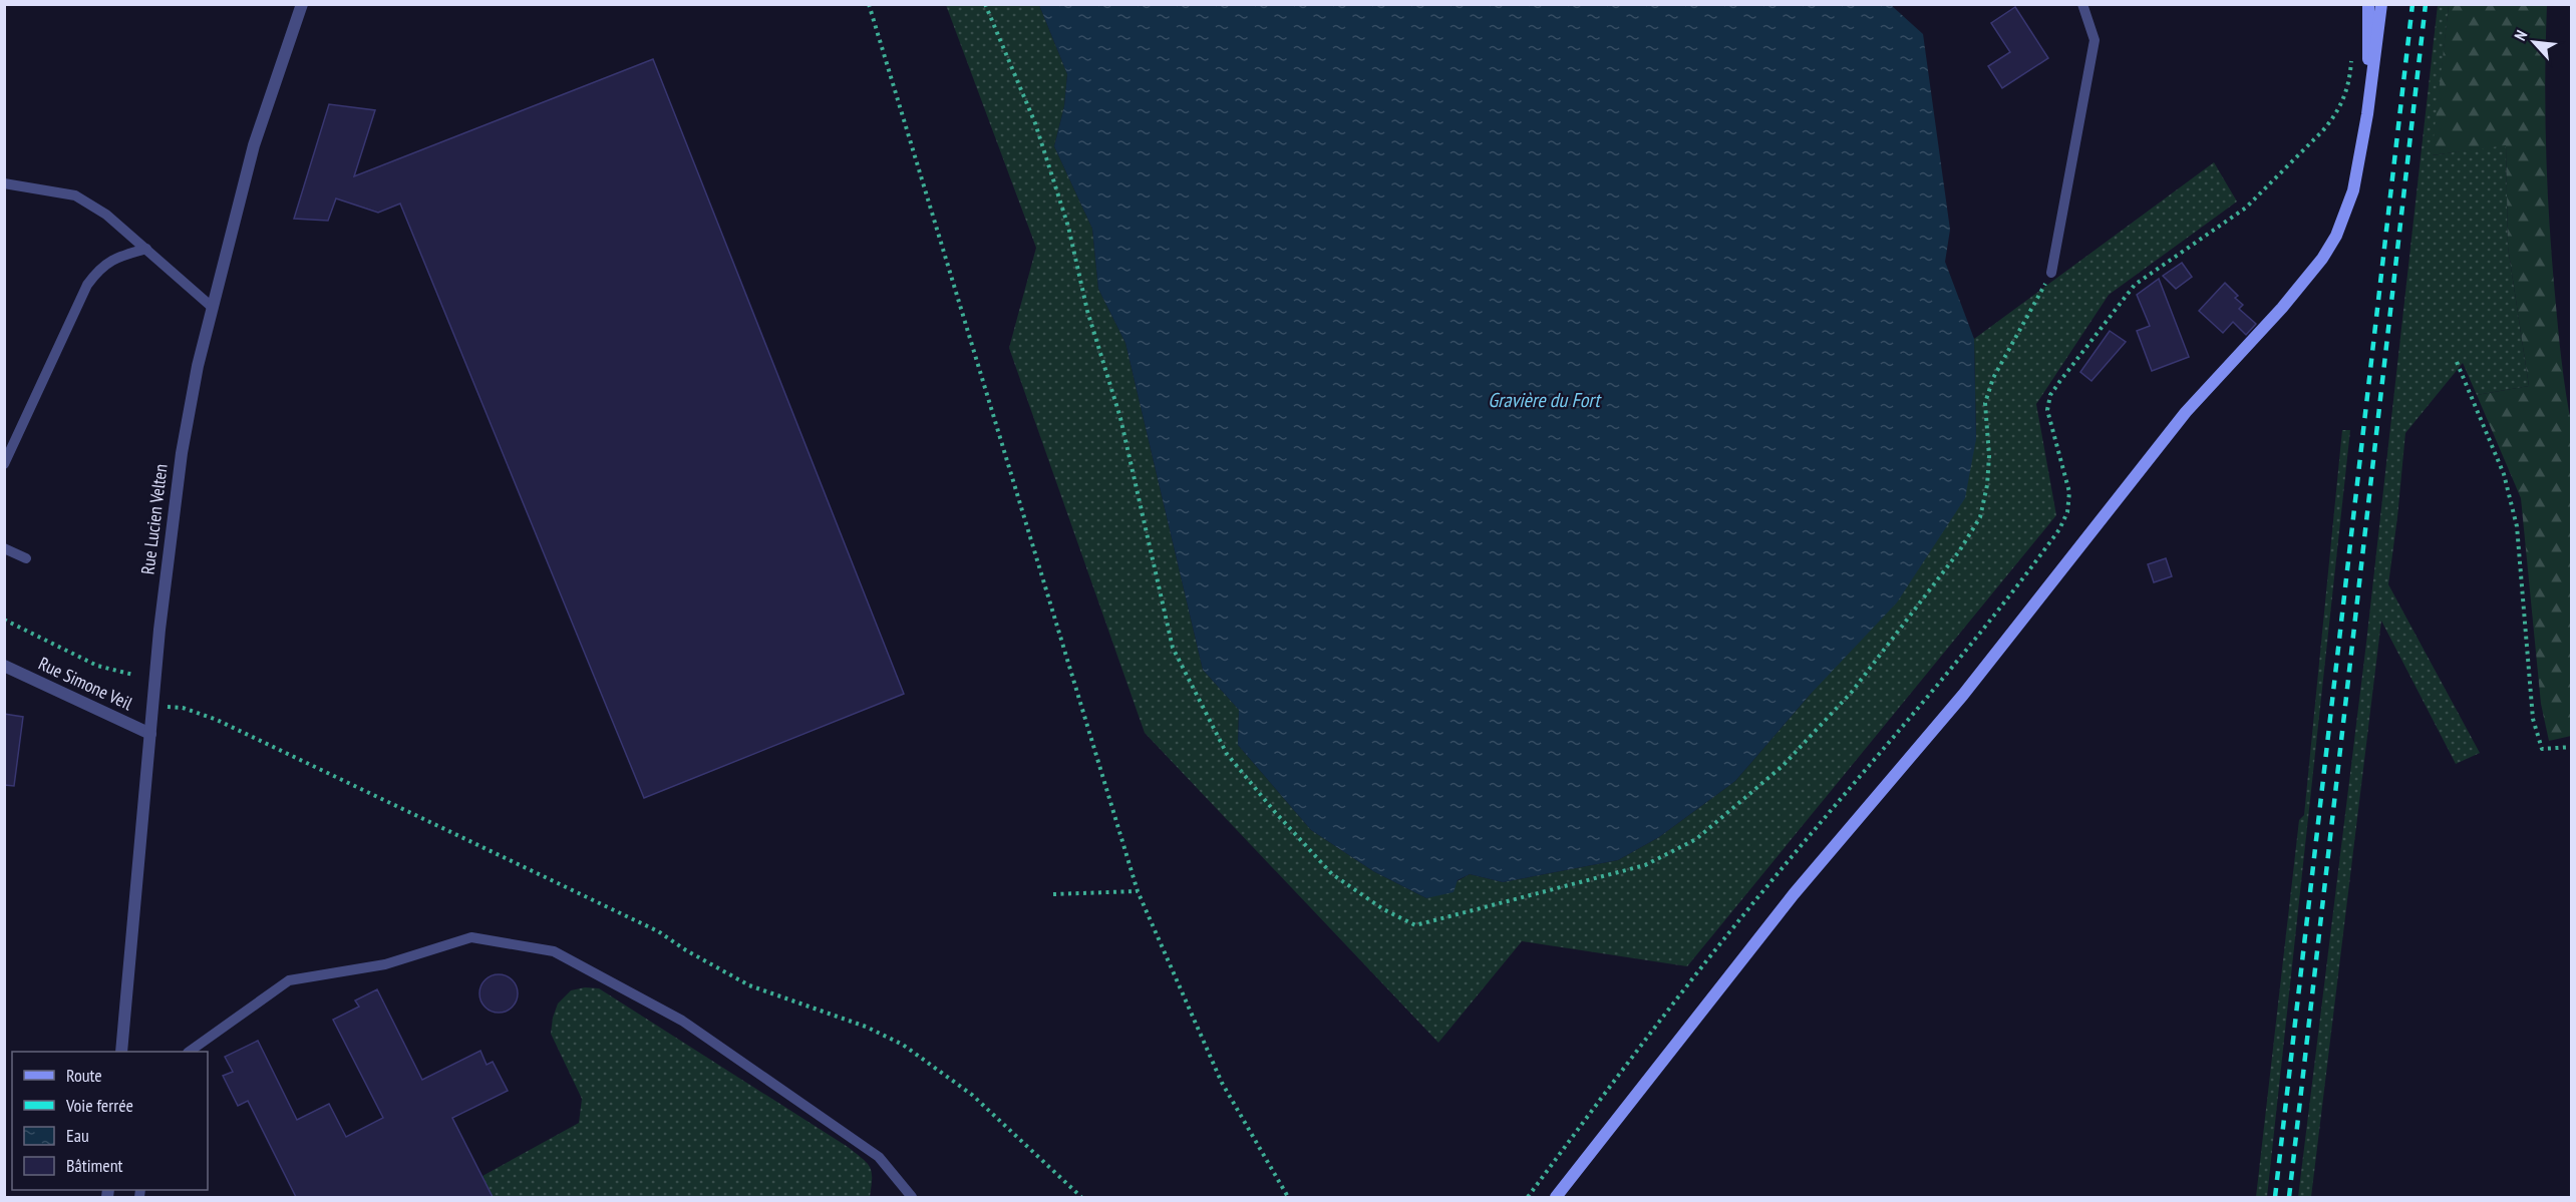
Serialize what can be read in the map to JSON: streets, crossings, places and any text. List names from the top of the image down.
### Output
{
  "streets": {
    "street": ["Rue Lucien Velten", "Rue Simone Veil"]
  },
  "crossings": [
    ["Rue Lucien Velten", "Rue Simone Veil"]
  ],
  "water": ["Gravière du Fort"],
  "legend": [
    "Route",
    "Voie ferrée",
    "Eau",
    "Bâtiment"
  ],
  "north": "top left"
}
